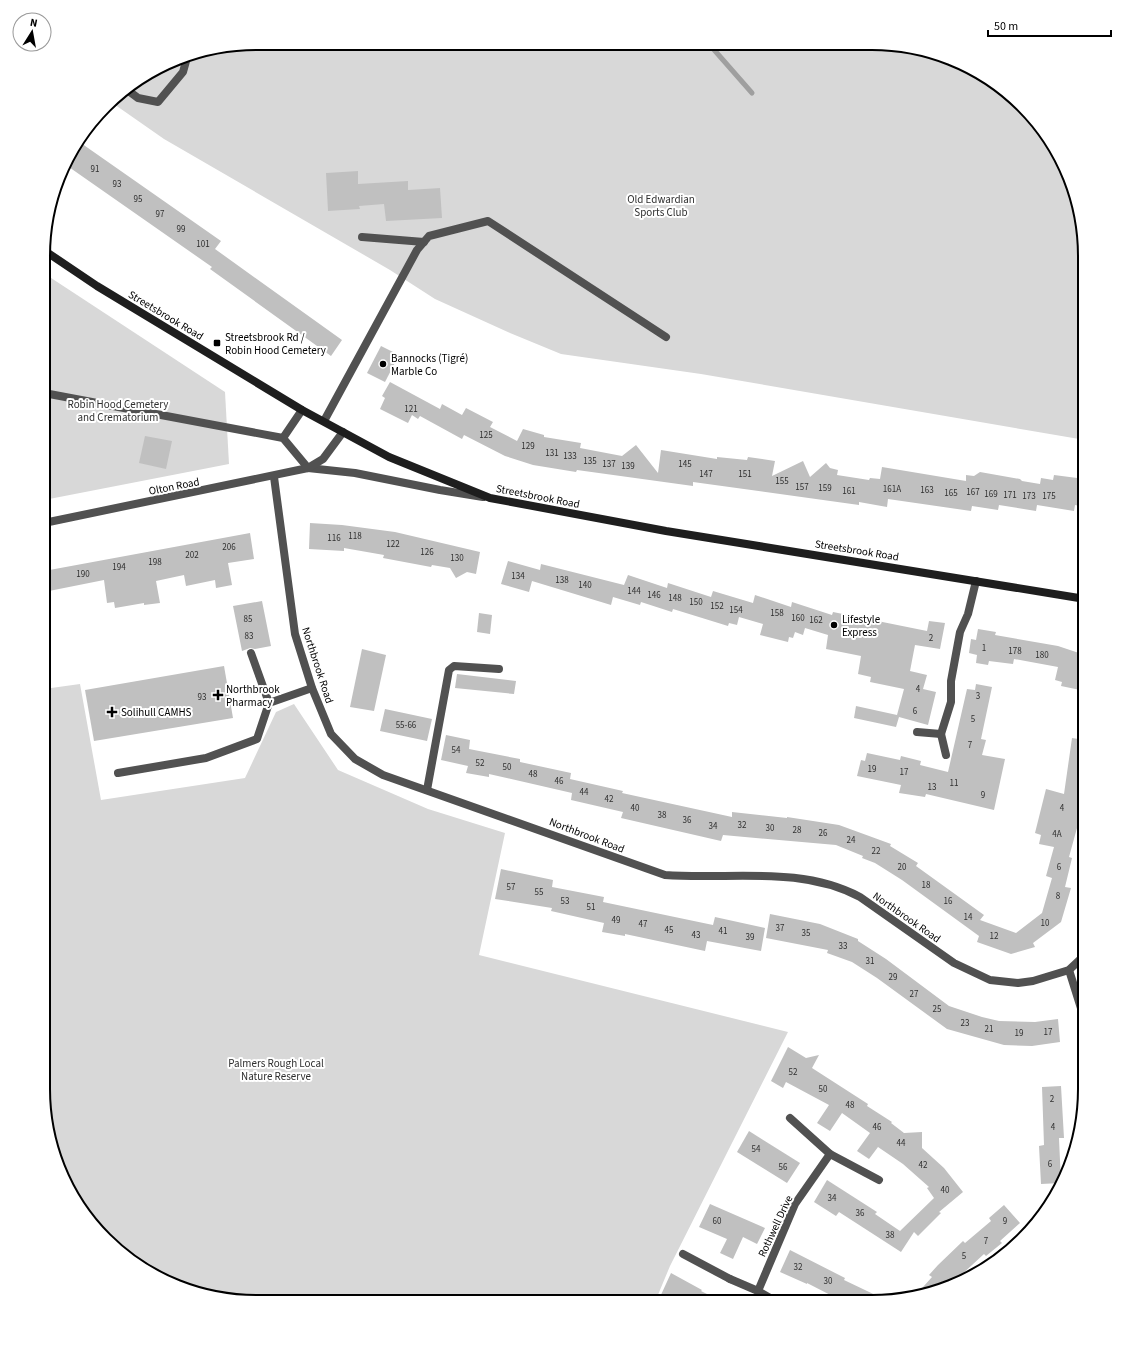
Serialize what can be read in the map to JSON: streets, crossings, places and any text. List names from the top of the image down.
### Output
{
  "streets": {
    "main road": ["Streetsbrook Road"],
    "street": ["Olton Road", "Northbrook Road", "Rothwell Drive"]
  },
  "crossings": [
    ["Streetsbrook Road", "Olton Road"],
    ["Olton Road", "Northbrook Road"]
  ],
  "parks": ["Old Edwardian Sports Club", "Robin Hood Cemetery and Crematorium", "Palmers Rough Local Nature Reserve"],
  "places": {
    "transit": ["Streetsbrook Rd / Robin Hood Cemetery"],
    "other": ["Bannocks (Tigré) Marble Co", "Lifestyle Express"],
    "health": ["Northbrook Pharmacy", "Solihull CAMHS"]
  },
  "house_numbers": [
    "91",
    "93",
    "95",
    "97",
    "99",
    "101",
    "121",
    "125",
    "129",
    "131",
    "133",
    "135",
    "137",
    "145",
    "139",
    "147",
    "151",
    "155",
    "157",
    "159",
    "161A",
    "163",
    "161",
    "167",
    "165",
    "169",
    "171",
    "173",
    "175",
    "118",
    "116",
    "122",
    "206",
    "126",
    "202",
    "130",
    "198",
    "194",
    "190",
    "134",
    "138",
    "140",
    "144",
    "146",
    "148",
    "150",
    "152",
    "154",
    "158",
    "160",
    "85",
    "162",
    "83",
    "2",
    "1",
    "178",
    "180",
    "4",
    "3",
    "93",
    "6",
    "5",
    "55-66",
    "7",
    "54",
    "52",
    "50",
    "19",
    "17",
    "48",
    "46",
    "11",
    "13",
    "44",
    "9",
    "42",
    "40",
    "4",
    "38",
    "36",
    "32",
    "34",
    "30",
    "28",
    "26",
    "4A",
    "24",
    "22",
    "20",
    "6",
    "18",
    "57",
    "55",
    "8",
    "53",
    "16",
    "51",
    "14",
    "49",
    "10",
    "47",
    "37",
    "45",
    "41",
    "35",
    "43",
    "12",
    "39",
    "33",
    "31",
    "29",
    "27",
    "25",
    "23",
    "21",
    "17",
    "19",
    "52",
    "50",
    "2",
    "48",
    "46",
    "4",
    "44",
    "54",
    "6",
    "42",
    "56",
    "40",
    "34",
    "36",
    "60",
    "9",
    "38",
    "7",
    "5",
    "32",
    "30"
  ],
  "scale_bar": "50 m",
  "north": "top"
}
